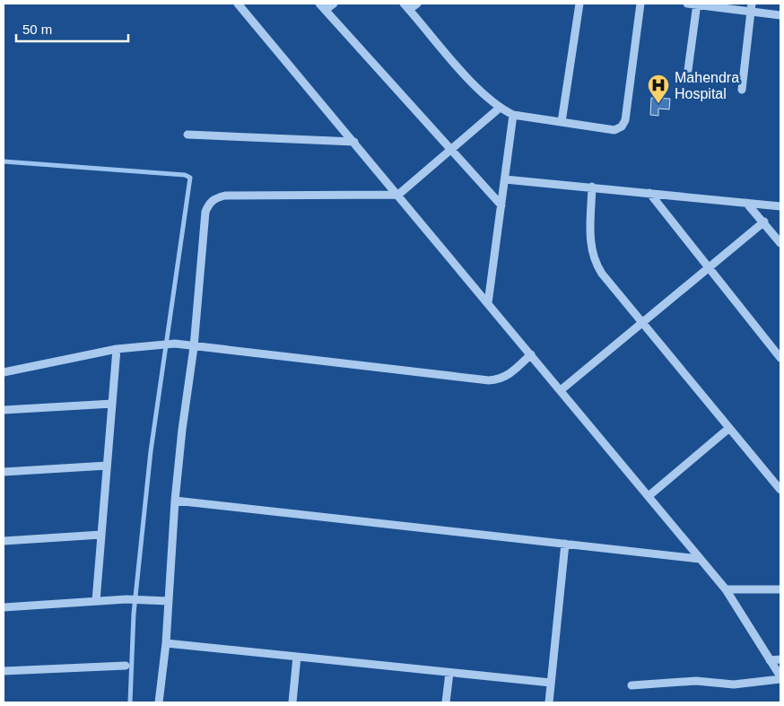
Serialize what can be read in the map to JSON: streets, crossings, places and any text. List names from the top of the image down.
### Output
{
  "places": {
    "hospital": ["Mahendra Hospital"]
  },
  "scale_bar": "50 m"
}
